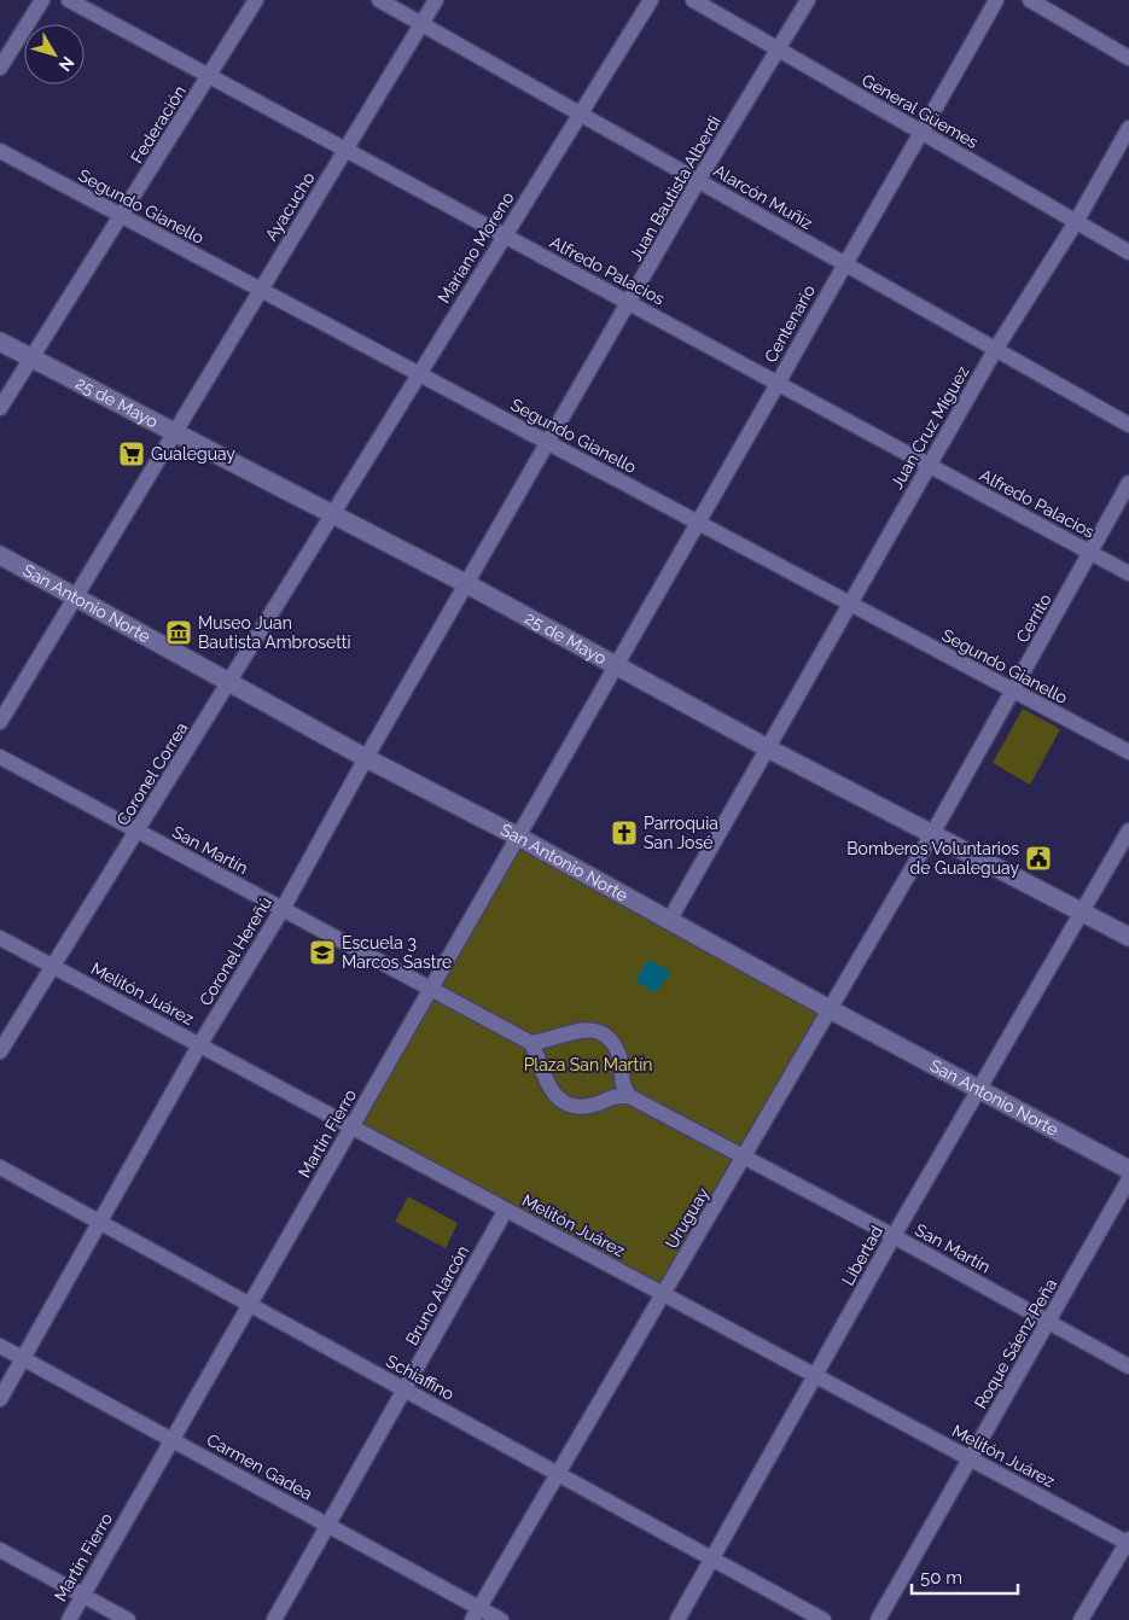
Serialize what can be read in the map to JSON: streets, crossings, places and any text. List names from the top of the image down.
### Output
{
  "streets": {
    "street": [
      "General Güemes",
      "Federación",
      "Juan Bautista Alberdi",
      "Alarcón Muñiz",
      "Segundo Gianello",
      "Ayacucho",
      "Mariano Moreno",
      "Alfredo Palacios",
      "Centenario",
      "25 de Mayo",
      "Juan Cruz Míguez",
      "San Antonio Norte",
      "Cerrito",
      "Coronel Correa",
      "San Martín",
      "Coronel Hereñú",
      "Melitón Juárez",
      "Martín Fierro",
      "Uruguay",
      "Libertad",
      "Bruno Alarcón",
      "Roque Sáenz Peña",
      "Schiaffino",
      "Carmen Gadea"
    ]
  },
  "crossings": [
    ["General Güemes", "Juan Bautista Alberdi"],
    ["General Güemes", "Centenario"],
    ["General Güemes", "Juan Cruz Míguez"],
    ["Federación", "Segundo Gianello"],
    ["Federación", "Alfredo Palacios"],
    ["Federación", "25 de Mayo"],
    ["Juan Bautista Alberdi", "Alarcón Muñiz"],
    ["Juan Bautista Alberdi", "Segundo Gianello"],
    ["Juan Bautista Alberdi", "Alfredo Palacios"],
    ["Juan Bautista Alberdi", "25 de Mayo"],
    ["Juan Bautista Alberdi", "Coronel Hereñú"],
    ["Alarcón Muñiz", "Ayacucho"],
    ["Alarcón Muñiz", "Mariano Moreno"],
    ["Alarcón Muñiz", "Centenario"],
    ["Alarcón Muñiz", "Juan Cruz Míguez"],
    ["Segundo Gianello", "Ayacucho"],
    ["Segundo Gianello", "Mariano Moreno"],
    ["Segundo Gianello", "Centenario"],
    ["Segundo Gianello", "Juan Cruz Míguez"],
    ["Segundo Gianello", "Cerrito"],
    ["Ayacucho", "Alfredo Palacios"],
    ["Ayacucho", "25 de Mayo"],
    ["Ayacucho", "San Antonio Norte"],
    ["Mariano Moreno", "Alfredo Palacios"],
    ["Mariano Moreno", "25 de Mayo"],
    ["Mariano Moreno", "Coronel Correa"],
    ["Alfredo Palacios", "Centenario"],
    ["Alfredo Palacios", "Juan Cruz Míguez"],
    ["Alfredo Palacios", "Cerrito"],
    ["Centenario", "25 de Mayo"],
    ["Centenario", "Martín Fierro"],
    ["25 de Mayo", "Juan Cruz Míguez"],
    ["25 de Mayo", "Cerrito"],
    ["25 de Mayo", "Coronel Correa"],
    ["25 de Mayo", "Coronel Hereñú"],
    ["25 de Mayo", "Martín Fierro"],
    ["25 de Mayo", "Uruguay"],
    ["25 de Mayo", "Libertad"],
    ["San Antonio Norte", "Coronel Correa"],
    ["San Antonio Norte", "Coronel Hereñú"],
    ["San Antonio Norte", "Martín Fierro"],
    ["San Antonio Norte", "Uruguay"],
    ["San Antonio Norte", "Libertad"],
    ["Cerrito", "Uruguay"],
    ["Coronel Correa", "San Martín"],
    ["Coronel Correa", "Melitón Juárez"],
    ["San Martín", "Coronel Hereñú"],
    ["San Martín", "Martín Fierro"],
    ["San Martín", "Uruguay"],
    ["San Martín", "Libertad"],
    ["San Martín", "Roque Sáenz Peña"],
    ["Coronel Hereñú", "Melitón Juárez"],
    ["Coronel Hereñú", "Schiaffino"],
    ["Coronel Hereñú", "Carmen Gadea"],
    ["Melitón Juárez", "Martín Fierro"],
    ["Melitón Juárez", "Uruguay"],
    ["Melitón Juárez", "Libertad"],
    ["Melitón Juárez", "Bruno Alarcón"],
    ["Melitón Juárez", "Roque Sáenz Peña"],
    ["Martín Fierro", "Schiaffino"],
    ["Martín Fierro", "Carmen Gadea"],
    ["Uruguay", "Schiaffino"],
    ["Uruguay", "Carmen Gadea"],
    ["Libertad", "Schiaffino"],
    ["Bruno Alarcón", "Schiaffino"],
    ["Bruno Alarcón", "Carmen Gadea"]
  ],
  "parks": ["Plaza San Martín"],
  "places": {
    "supermarket": ["Gualeguay"],
    "museum": ["Museo Juan Bautista Ambrosetti"],
    "church": ["Parroquia San José"],
    "public building": ["Bomberos Voluntarios de Gualeguay"],
    "school or university": ["Escuela 3 Marcos Sastre"]
  },
  "scale_bar": "50 m",
  "north": "bottom right"
}
